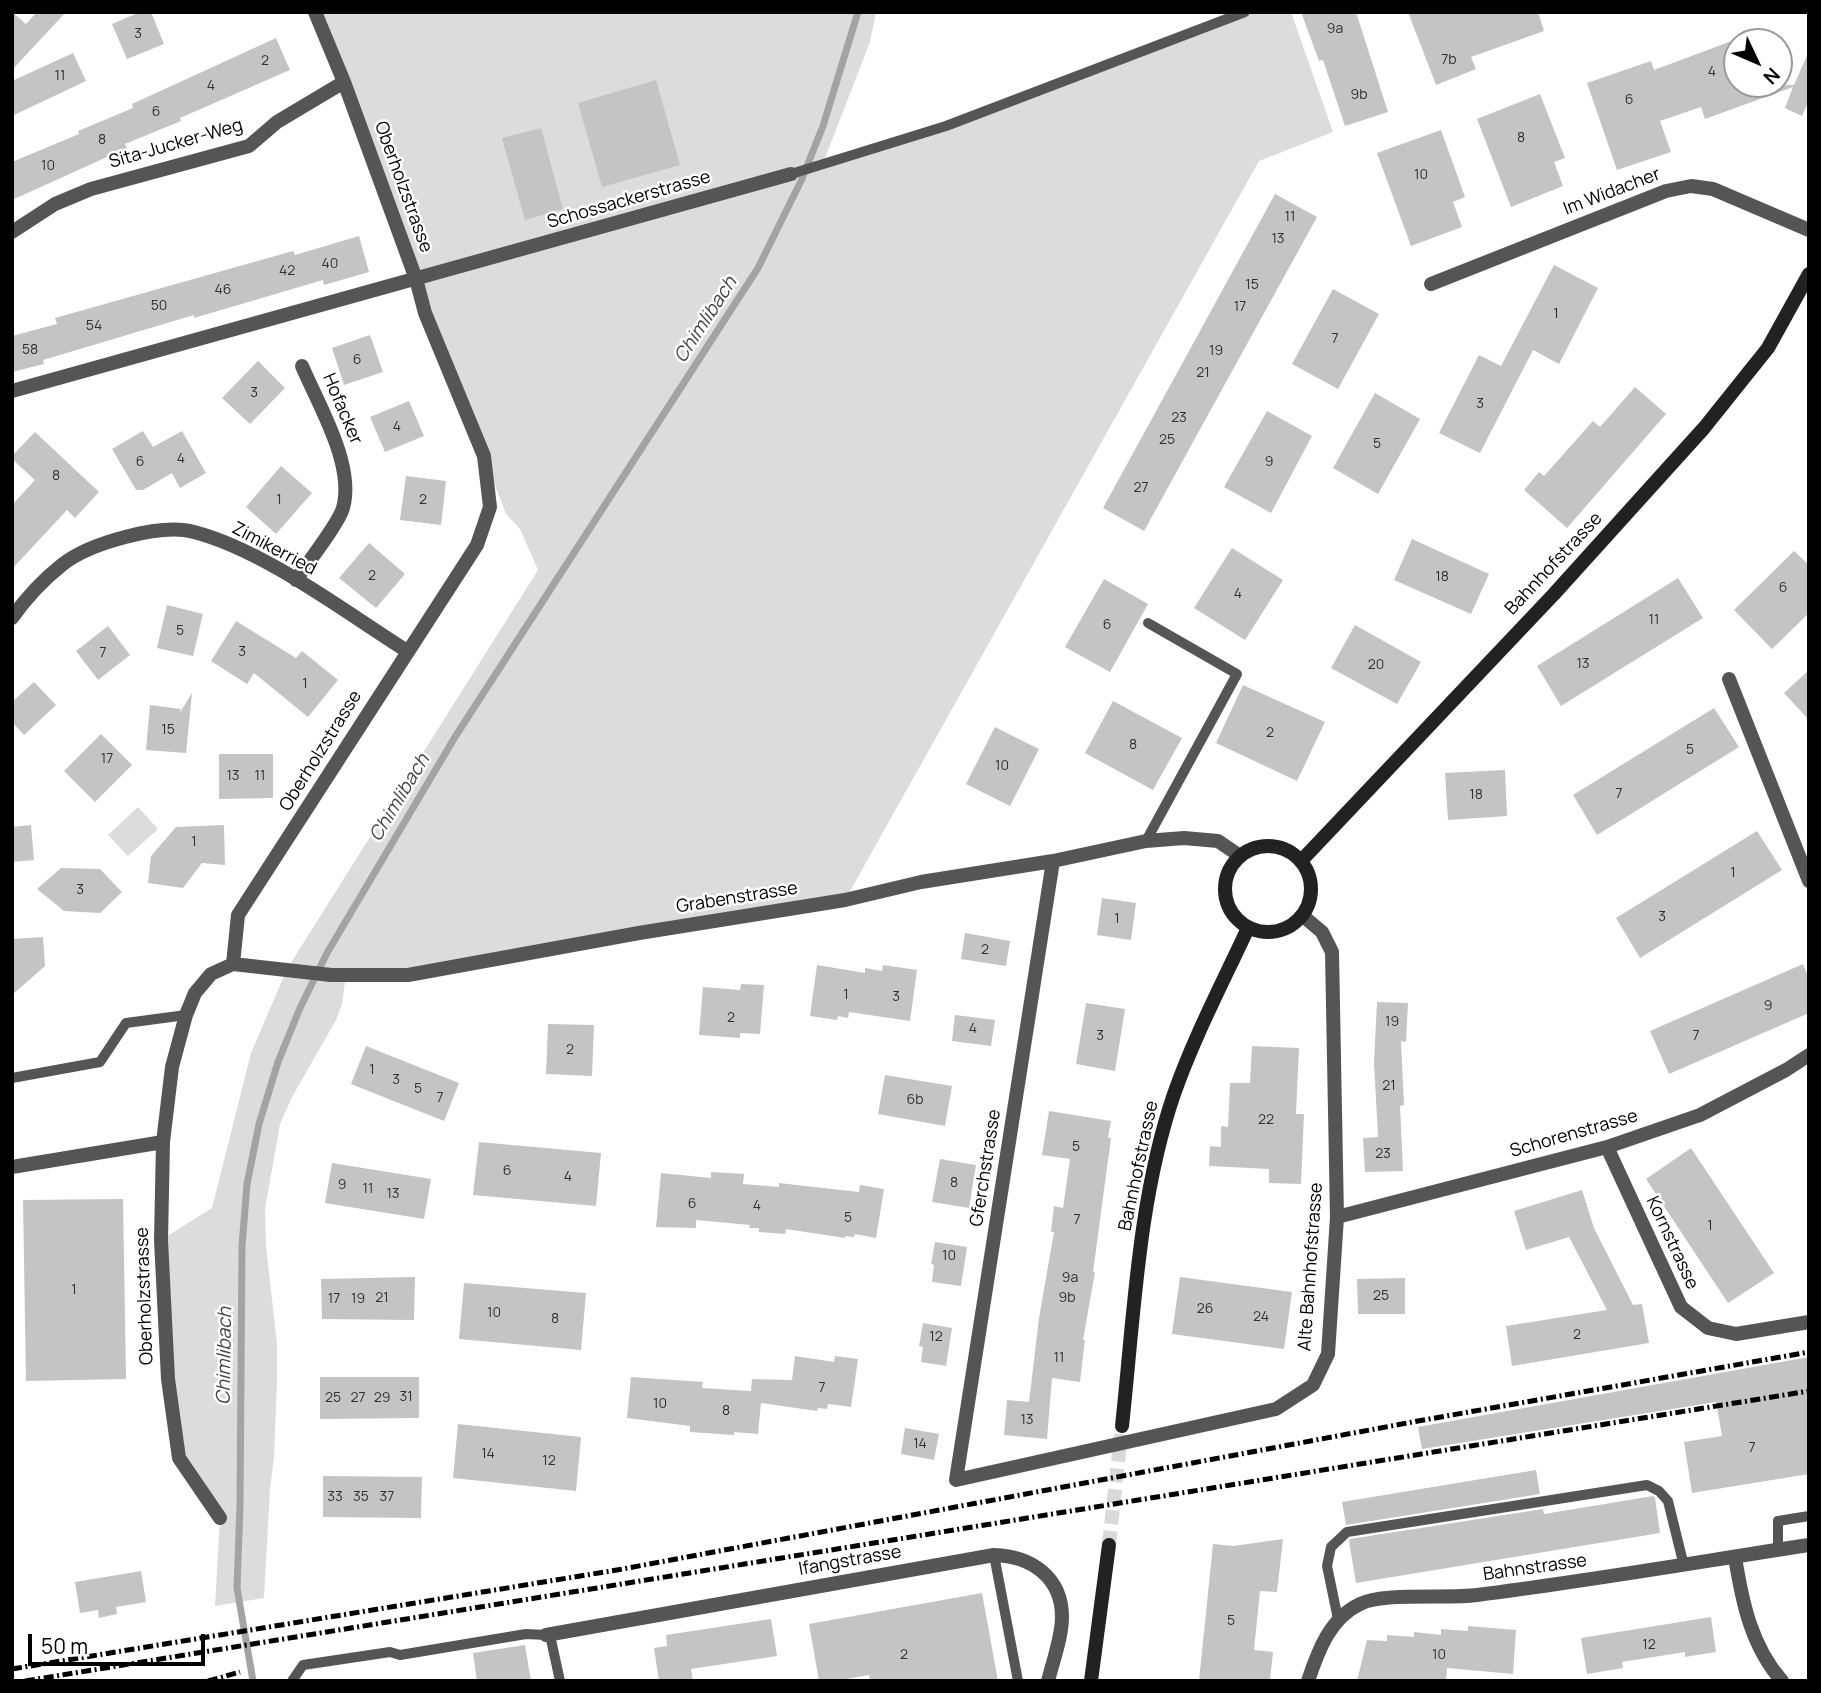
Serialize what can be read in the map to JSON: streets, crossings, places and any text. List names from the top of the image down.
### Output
{
  "streets": {
    "main road": ["Bahnhofstrasse"],
    "street": [
      "Sita-Jucker-Weg",
      "Oberholzstrasse",
      "Im Widacher",
      "Schossackerstrasse",
      "Hofacker",
      "Zimikerried",
      "Grabenstrasse",
      "Schorenstrasse",
      "Gferchstrasse",
      "Kornstrasse",
      "Alte Bahnhofstrasse",
      "Ifangstrasse",
      "Bahnstrasse"
    ]
  },
  "crossings": [
    ["Sita-Jucker-Weg", "Oberholzstrasse"],
    ["Oberholzstrasse", "Schossackerstrasse"],
    ["Oberholzstrasse", "Zimikerried"],
    ["Oberholzstrasse", "Grabenstrasse"],
    ["Hofacker", "Zimikerried"],
    ["Bahnhofstrasse", "Grabenstrasse"],
    ["Bahnhofstrasse", "Alte Bahnhofstrasse"],
    ["Grabenstrasse", "Gferchstrasse"],
    ["Grabenstrasse", "Alte Bahnhofstrasse"],
    ["Schorenstrasse", "Kornstrasse"],
    ["Schorenstrasse", "Alte Bahnhofstrasse"],
    ["Gferchstrasse", "Alte Bahnhofstrasse"]
  ],
  "water": ["Chimlibach"],
  "house_numbers": [
    "9a",
    "3",
    "7b",
    "2",
    "4",
    "11",
    "4",
    "9b",
    "6",
    "6",
    "8",
    "8",
    "10",
    "10",
    "11",
    "13",
    "40",
    "42",
    "15",
    "46",
    "50",
    "17",
    "1",
    "54",
    "7",
    "58",
    "19",
    "6",
    "21",
    "3",
    "3",
    "23",
    "4",
    "25",
    "5",
    "4",
    "6",
    "9",
    "8",
    "27",
    "1",
    "2",
    "2",
    "18",
    "6",
    "4",
    "11",
    "6",
    "5",
    "3",
    "7",
    "13",
    "20",
    "1",
    "15",
    "2",
    "8",
    "5",
    "17",
    "10",
    "13",
    "11",
    "7",
    "18",
    "1",
    "1",
    "3",
    "3",
    "1",
    "2",
    "1",
    "3",
    "9",
    "2",
    "19",
    "4",
    "3",
    "7",
    "2",
    "1",
    "3",
    "21",
    "5",
    "7",
    "6b",
    "22",
    "5",
    "23",
    "6",
    "4",
    "8",
    "9",
    "11",
    "13",
    "6",
    "4",
    "5",
    "7",
    "1",
    "10",
    "9a",
    "1",
    "25",
    "21",
    "9b",
    "17",
    "19",
    "26",
    "10",
    "24",
    "8",
    "2",
    "12",
    "11",
    "7",
    "31",
    "25",
    "27",
    "29",
    "10",
    "8",
    "13",
    "14",
    "7",
    "14",
    "12",
    "33",
    "35",
    "37",
    "5",
    "12",
    "2",
    "10"
  ],
  "scale_bar": "50 m",
  "north": "bottom right"
}
